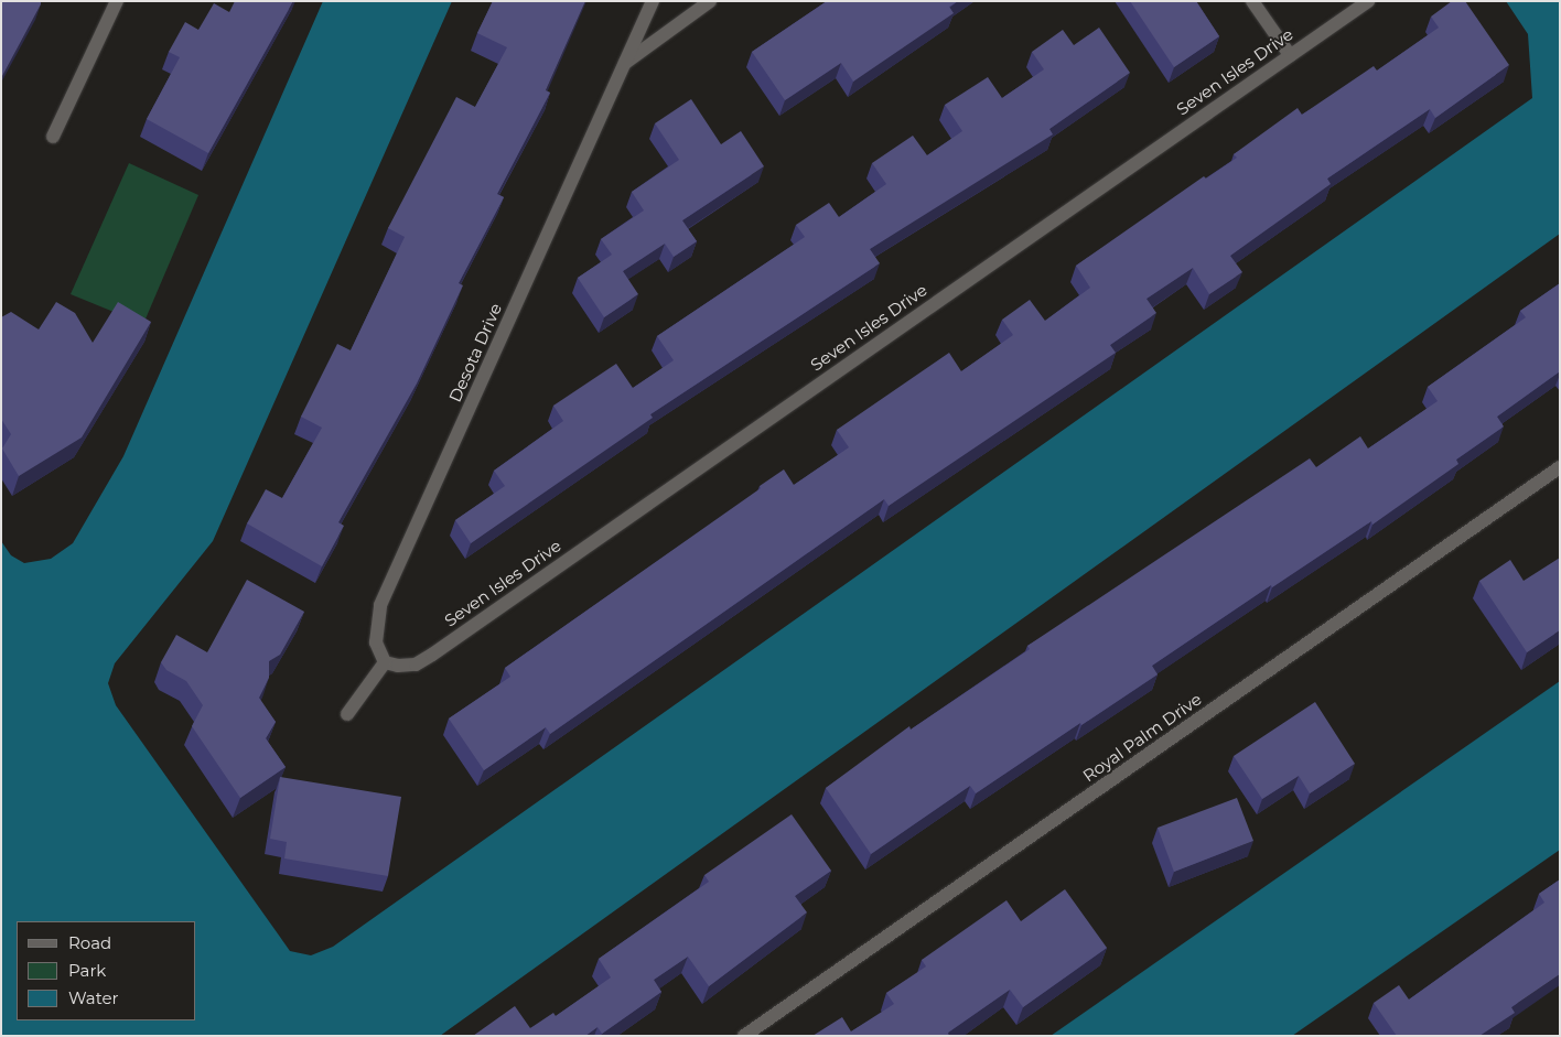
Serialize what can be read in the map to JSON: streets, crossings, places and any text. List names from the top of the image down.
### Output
{
  "streets": {
    "street": ["Seven Isles Drive", "Desota Drive", "Royal Palm Drive"]
  },
  "crossings": [
    ["Seven Isles Drive", "Desota Drive"]
  ],
  "legend": ["Road", "Park", "Water"]
}
